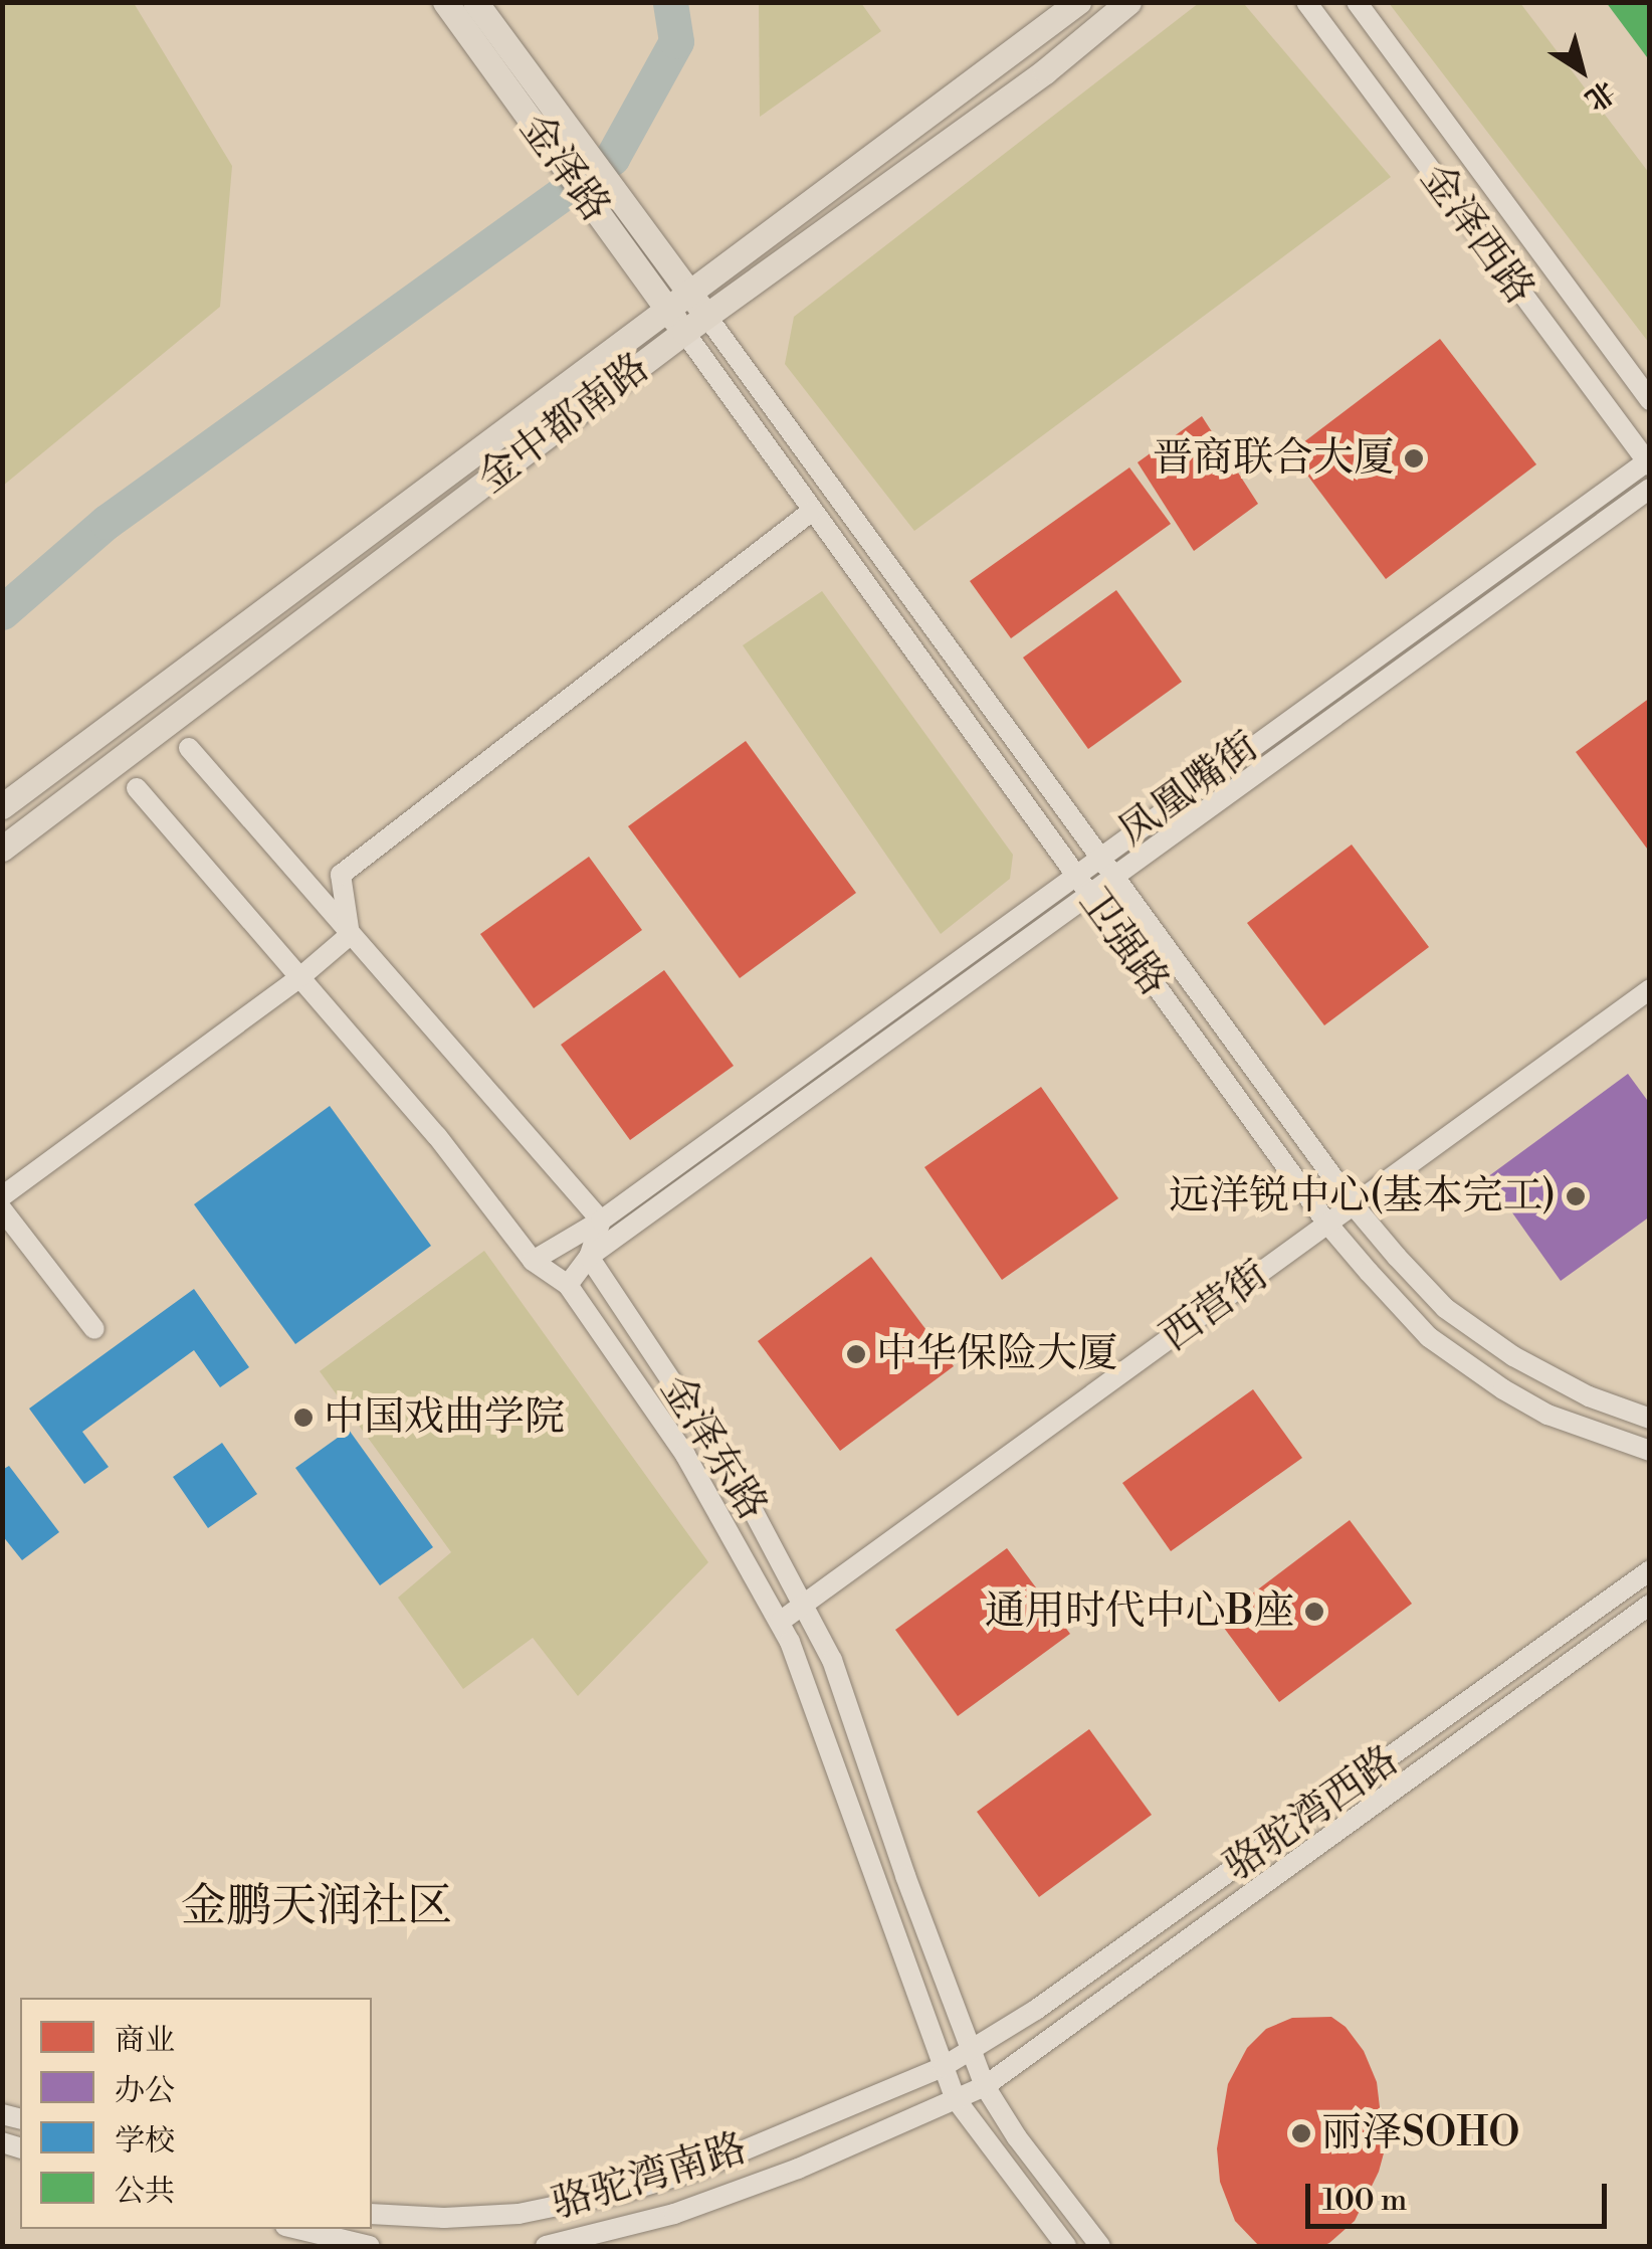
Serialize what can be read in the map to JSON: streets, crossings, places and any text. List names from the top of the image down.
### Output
{
  "streets": {
    "main road": ["金泽路", "金中都南路"],
    "street": [
      "金泽西路",
      "凤凰嘴街",
      "卫强路",
      "西营街",
      "金泽东路",
      "骆驼湾西路",
      "骆驼湾南路"
    ]
  },
  "crossings": [
    ["金泽路", "金中都南路"],
    ["金泽路", "卫强路"],
    ["金泽西路", "凤凰嘴街"],
    ["金中都南路", "卫强路"],
    ["凤凰嘴街", "卫强路"],
    ["凤凰嘴街", "金泽东路"],
    ["卫强路", "西营街"],
    ["西营街", "金泽东路"],
    ["金泽东路", "骆驼湾西路"],
    ["金泽东路", "骆驼湾南路"],
    ["骆驼湾西路", "骆驼湾南路"]
  ],
  "districts": ["金鹏天润社区"],
  "places": [
    "晋商联合大厦",
    "远洋锐中心(基本完工)",
    "中华保险大厦",
    "中国戏曲学院",
    "通用时代中心B座",
    "丽泽SOHO"
  ],
  "legend": [
    "商业",
    "办公",
    "学校",
    "公共"
  ],
  "scale_bar": "100 m",
  "north": "bottom right"
}
